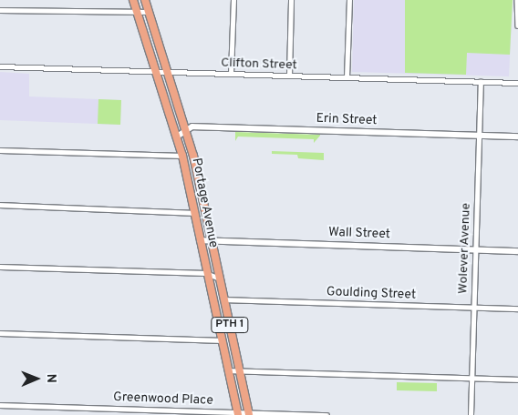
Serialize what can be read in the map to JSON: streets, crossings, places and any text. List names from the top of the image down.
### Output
{
  "streets": {
    "highway": ["Portage Avenue", "PTH 1"],
    "main road": ["Erin Street", "Wall Street"],
    "street": [
      "Clifton Street",
      "Wolever Avenue",
      "Goulding Street",
      "Greenwood Place"
    ]
  },
  "crossings": [
    ["Clifton Street", "Portage Avenue"],
    ["Clifton Street", "Wolever Avenue"],
    ["Erin Street", "Portage Avenue"],
    ["Erin Street", "Wolever Avenue"],
    ["Portage Avenue", "Wall Street"],
    ["Portage Avenue", "Goulding Street"],
    ["Portage Avenue", "Greenwood Place"],
    ["Wall Street", "Wolever Avenue"],
    ["Wolever Avenue", "Goulding Street"]
  ],
  "north": "right"
}
